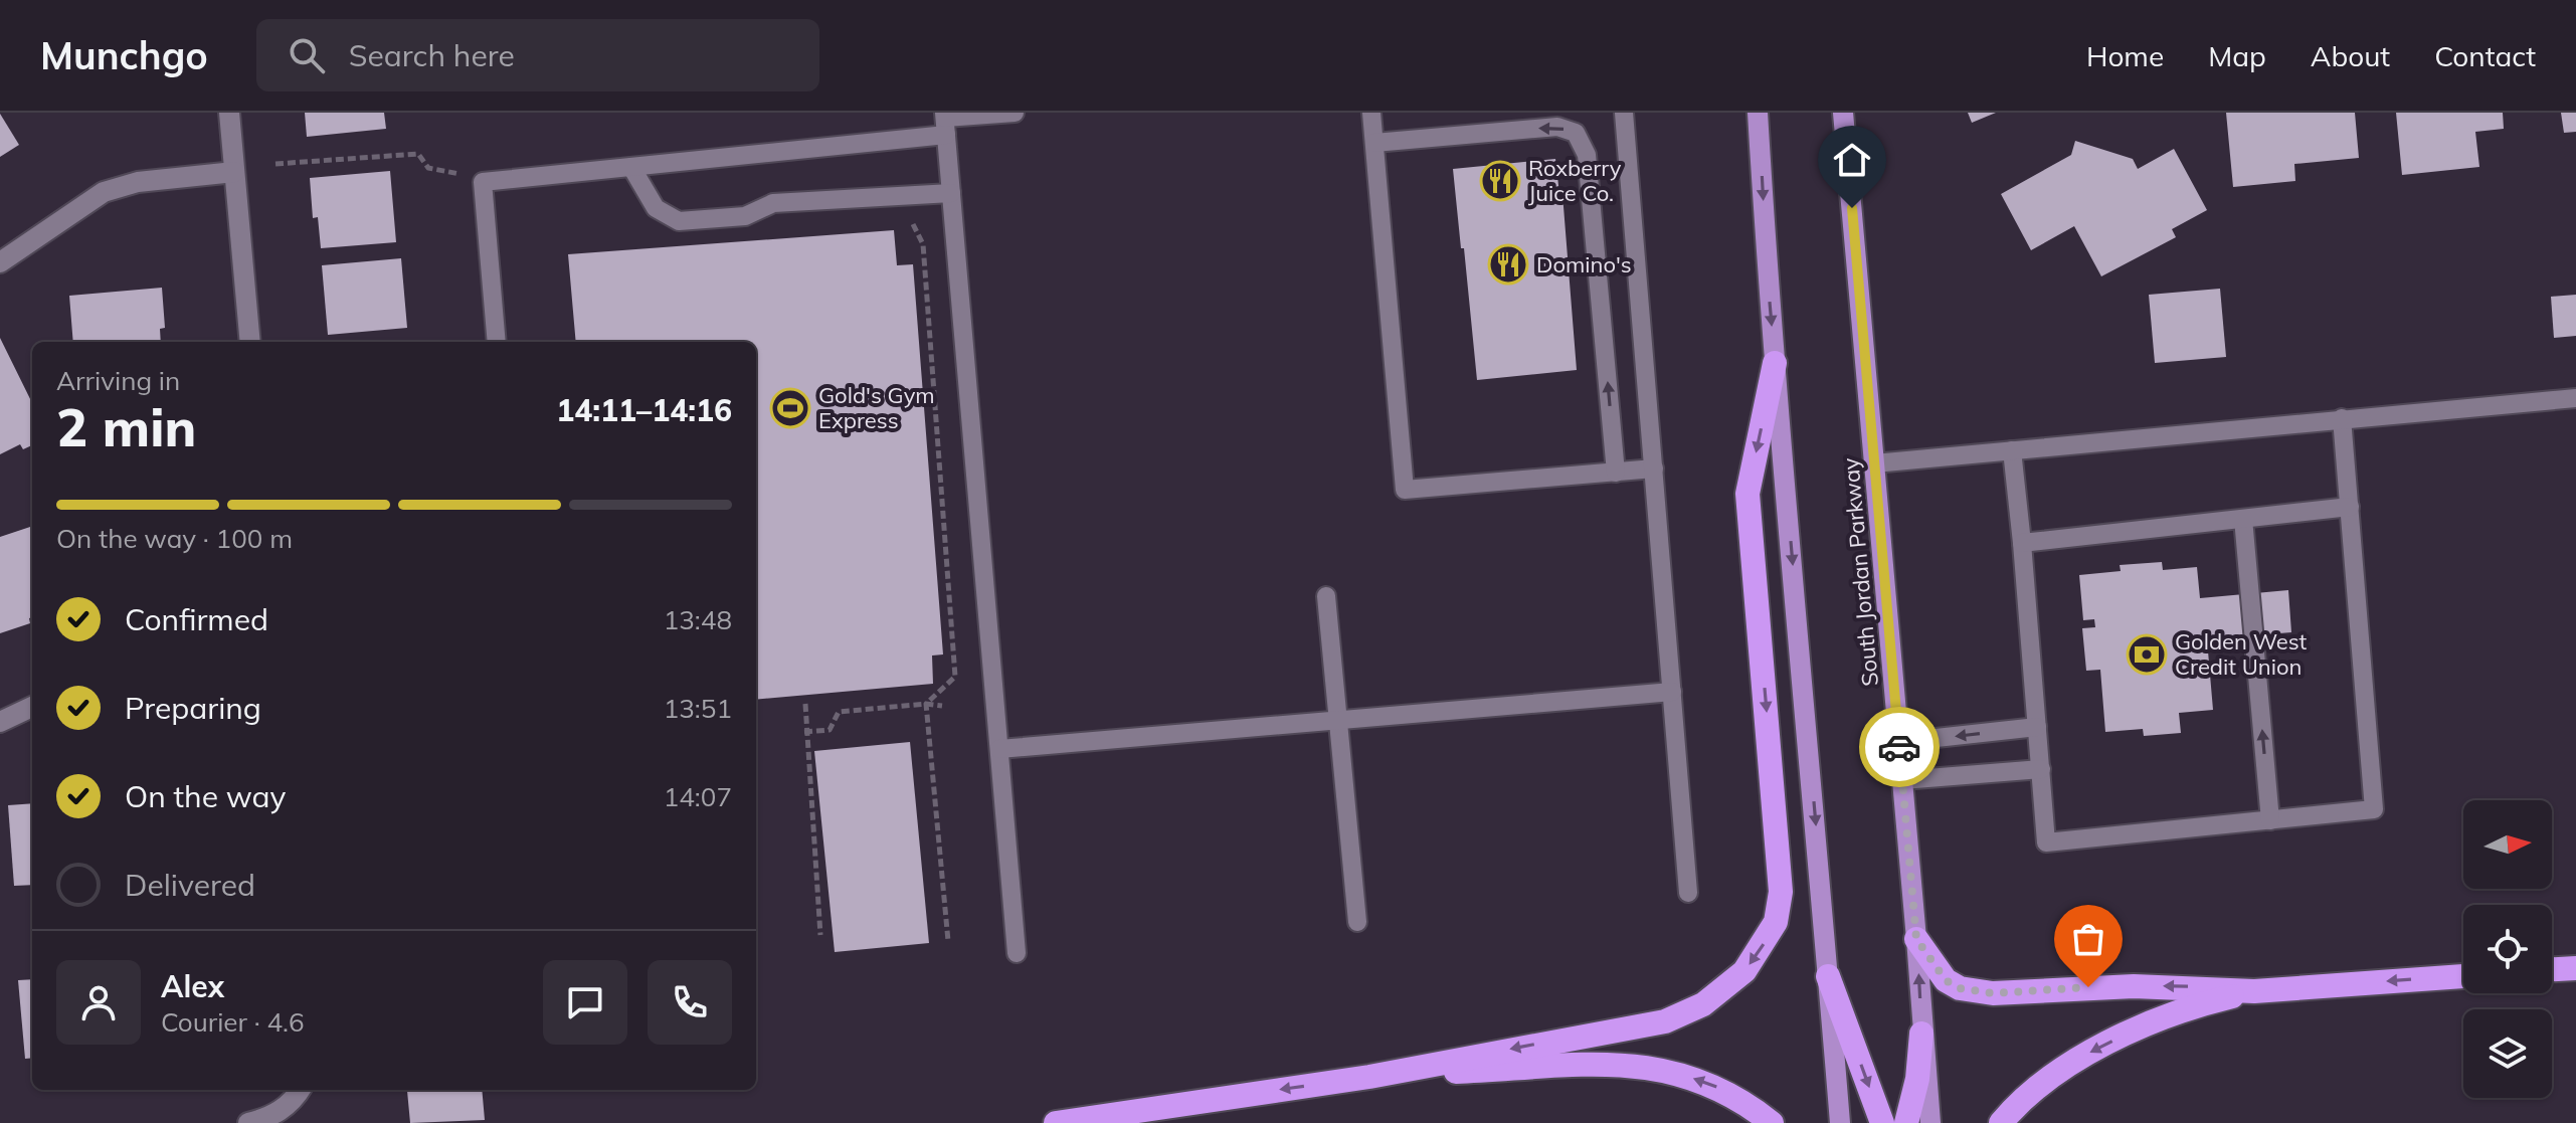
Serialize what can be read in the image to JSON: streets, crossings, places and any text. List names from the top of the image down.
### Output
{
  "streets": {
    "main road": ["South Jordan Parkway"]
  },
  "places": {
    "restaurant": ["Roxberry Juice Co.", "Domino's"],
    "sports": ["Gold's Gym Express"],
    "bank": ["Golden West Credit Union"]
  },
  "north": "right",
  "page": {
    "header": "Munchgo",
    "search": "Search here",
    "nav": [
      "Home",
      "Map",
      "About",
      "Contact"
    ],
    "heading": ["2 min", "Arriving in", "14:11–14:16"],
    "panel": ["Alex", "Courier · 4.6"],
    "bar": "On the way · 100 m",
    "list": [
      ["Confirmed", "13:48"],
      ["Preparing", "13:51"],
      ["On the way", "14:07"],
      "Delivered"
    ]
  }
}
